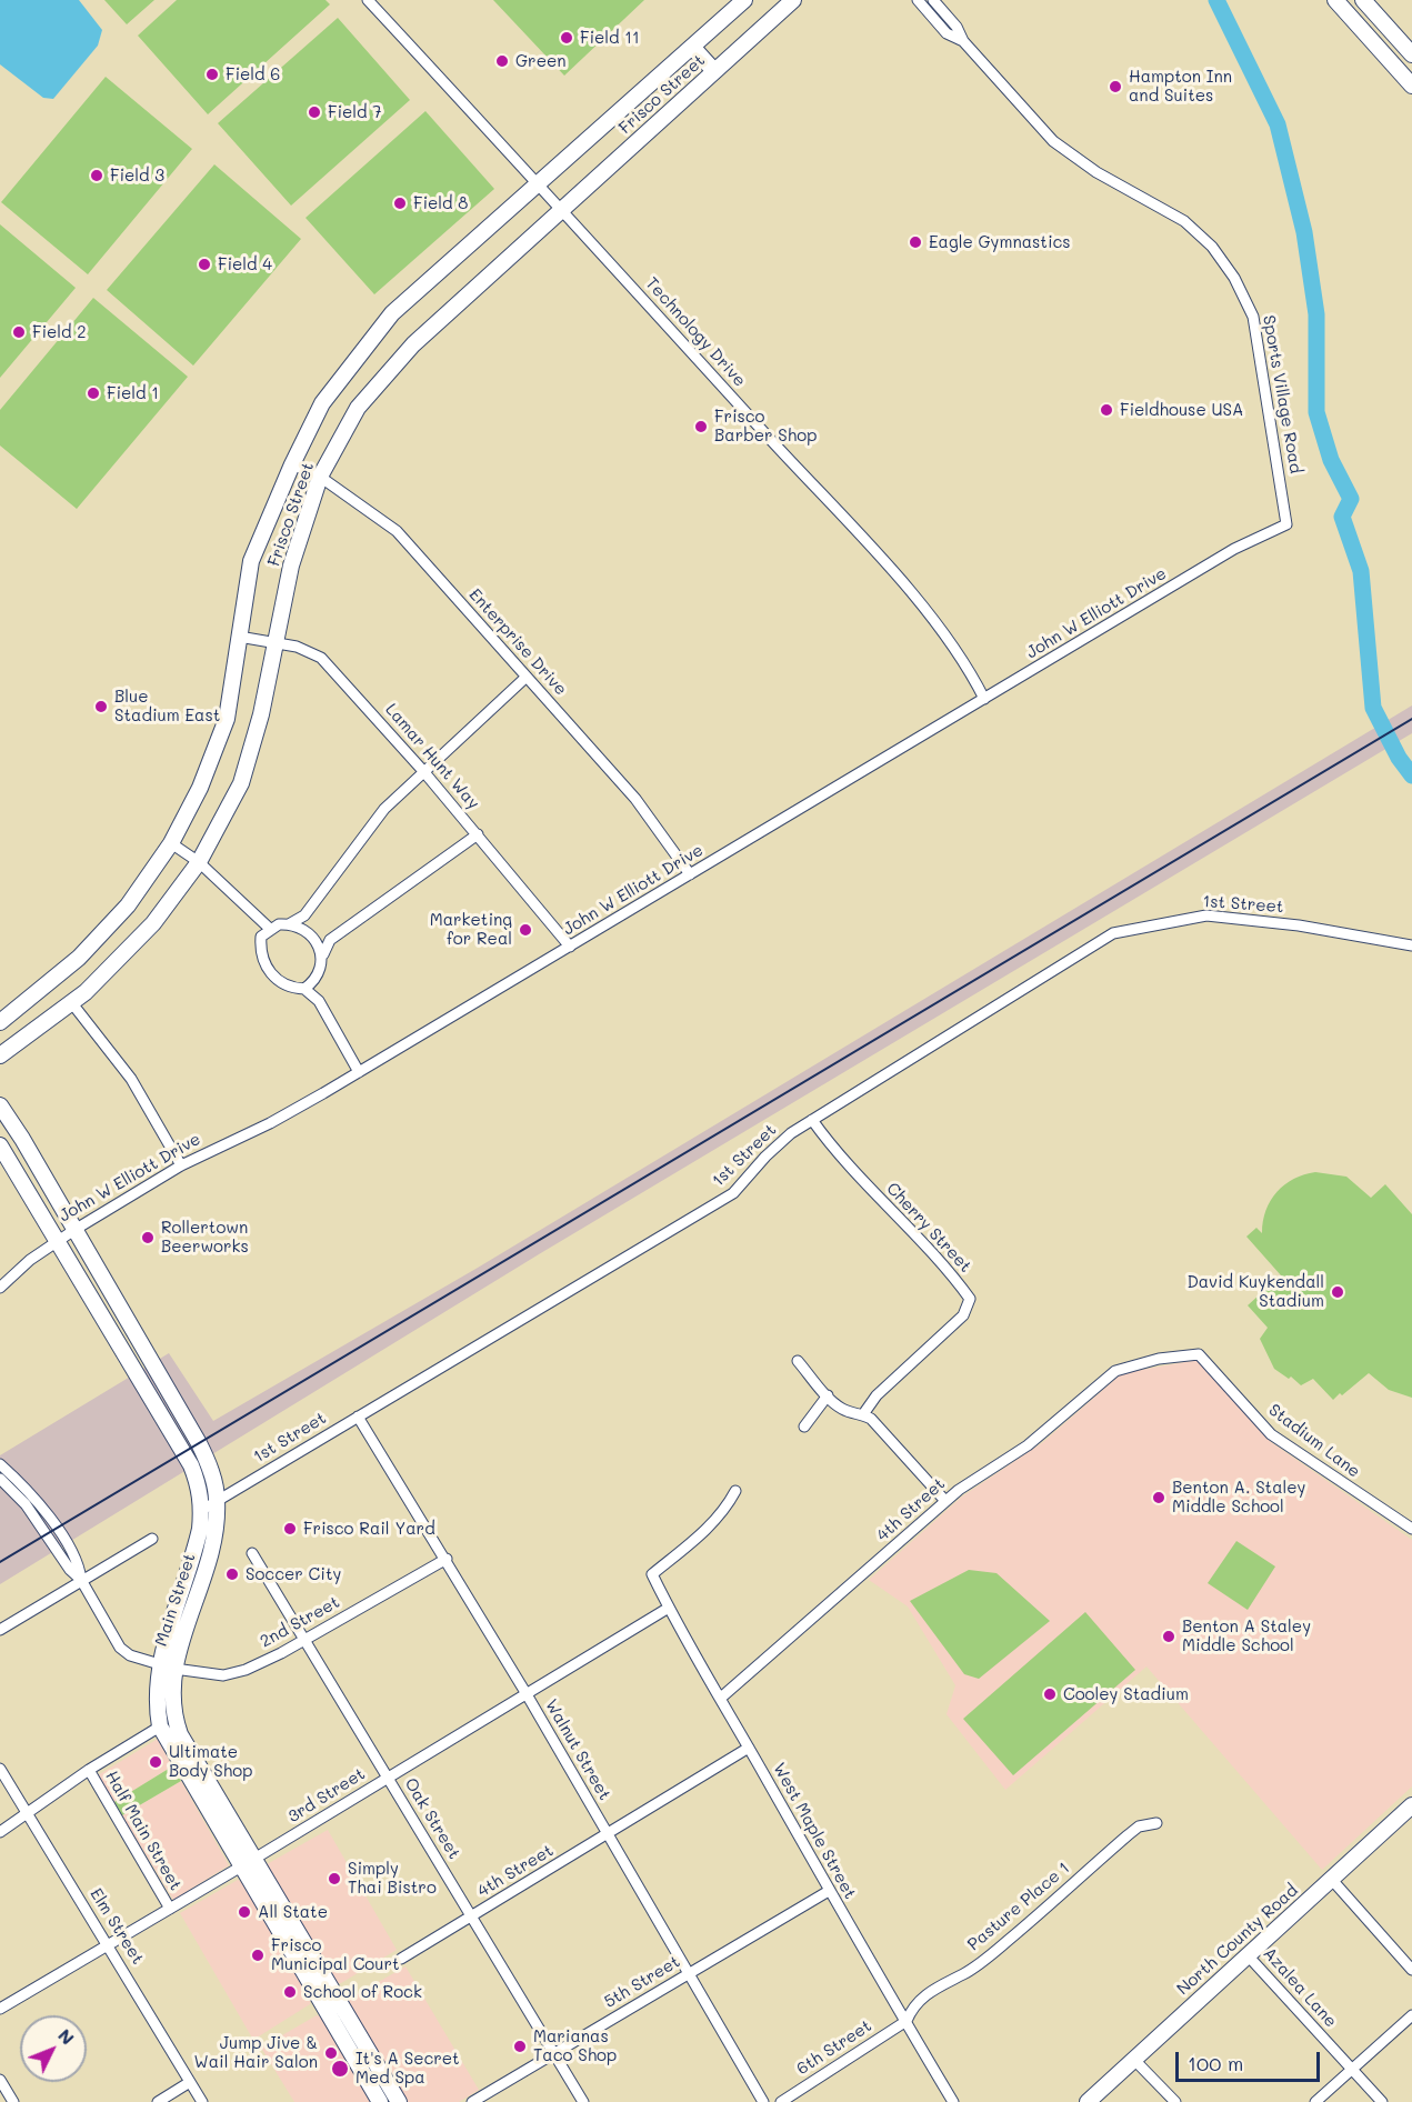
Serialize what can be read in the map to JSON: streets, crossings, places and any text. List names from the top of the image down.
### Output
{
  "streets": {
    "street": [
      "Frisco Street",
      "Technology Drive",
      "Sports Village Road",
      "John W Elliott Drive",
      "Enterprise Drive",
      "Lamar Hunt Way",
      "1st Street",
      "Cherry Street",
      "Stadium Lane",
      "4th Street",
      "Main Street",
      "2nd Street",
      "Walnut Street",
      "3rd Street",
      "Oak Street",
      "Half Main Street",
      "West Maple Street",
      "Pasture Place 1",
      "Elm Street",
      "North County Road",
      "5th Street",
      "Azalea Lane",
      "6th Street"
    ]
  },
  "crossings": [
    ["Frisco Street", "Technology Drive"],
    ["Frisco Street", "Enterprise Drive"],
    ["Frisco Street", "Lamar Hunt Way"],
    ["Technology Drive", "John W Elliott Drive"],
    ["Sports Village Road", "John W Elliott Drive"],
    ["John W Elliott Drive", "Enterprise Drive"],
    ["John W Elliott Drive", "Lamar Hunt Way"],
    ["John W Elliott Drive", "Main Street"],
    ["1st Street", "Cherry Street"],
    ["1st Street", "Main Street"],
    ["1st Street", "Walnut Street"],
    ["Stadium Lane", "4th Street"],
    ["4th Street", "Walnut Street"],
    ["4th Street", "Oak Street"],
    ["4th Street", "West Maple Street"],
    ["Main Street", "2nd Street"],
    ["Main Street", "3rd Street"],
    ["2nd Street", "Walnut Street"],
    ["2nd Street", "Oak Street"],
    ["Walnut Street", "3rd Street"],
    ["Walnut Street", "5th Street"],
    ["3rd Street", "Oak Street"],
    ["3rd Street", "Half Main Street"],
    ["3rd Street", "West Maple Street"],
    ["3rd Street", "Elm Street"],
    ["Oak Street", "5th Street"],
    ["West Maple Street", "Pasture Place 1"],
    ["West Maple Street", "5th Street"],
    ["West Maple Street", "6th Street"],
    ["Pasture Place 1", "6th Street"],
    ["North County Road", "Azalea Lane"]
  ],
  "places": [
    "Field 11",
    "Green",
    "Field 6",
    "Hampton Inn and Suites",
    "Field 7",
    "Field 3",
    "Field 8",
    "Eagle Gymnastics",
    "Field 4",
    "Field 2",
    "Field 1",
    "Fieldhouse USA",
    "Frisco Barber Shop",
    "Blue Stadium East",
    "Marketing for Real",
    "Rollertown Beerworks",
    "David Kuykendall Stadium",
    "Benton A. Staley Middle School",
    "Frisco Rail Yard",
    "Soccer City",
    "Benton A Staley Middle School",
    "Cooley Stadium",
    "Ultimate Body Shop",
    "Simply Thai Bistro",
    "All State",
    "Frisco Municipal Court",
    "School of Rock",
    "Marianas Taco Shop",
    "Jump Jive & Wail Hair Salon",
    "It's A Secret Med Spa"
  ],
  "scale_bar": "100 m",
  "north": "top right"
}
